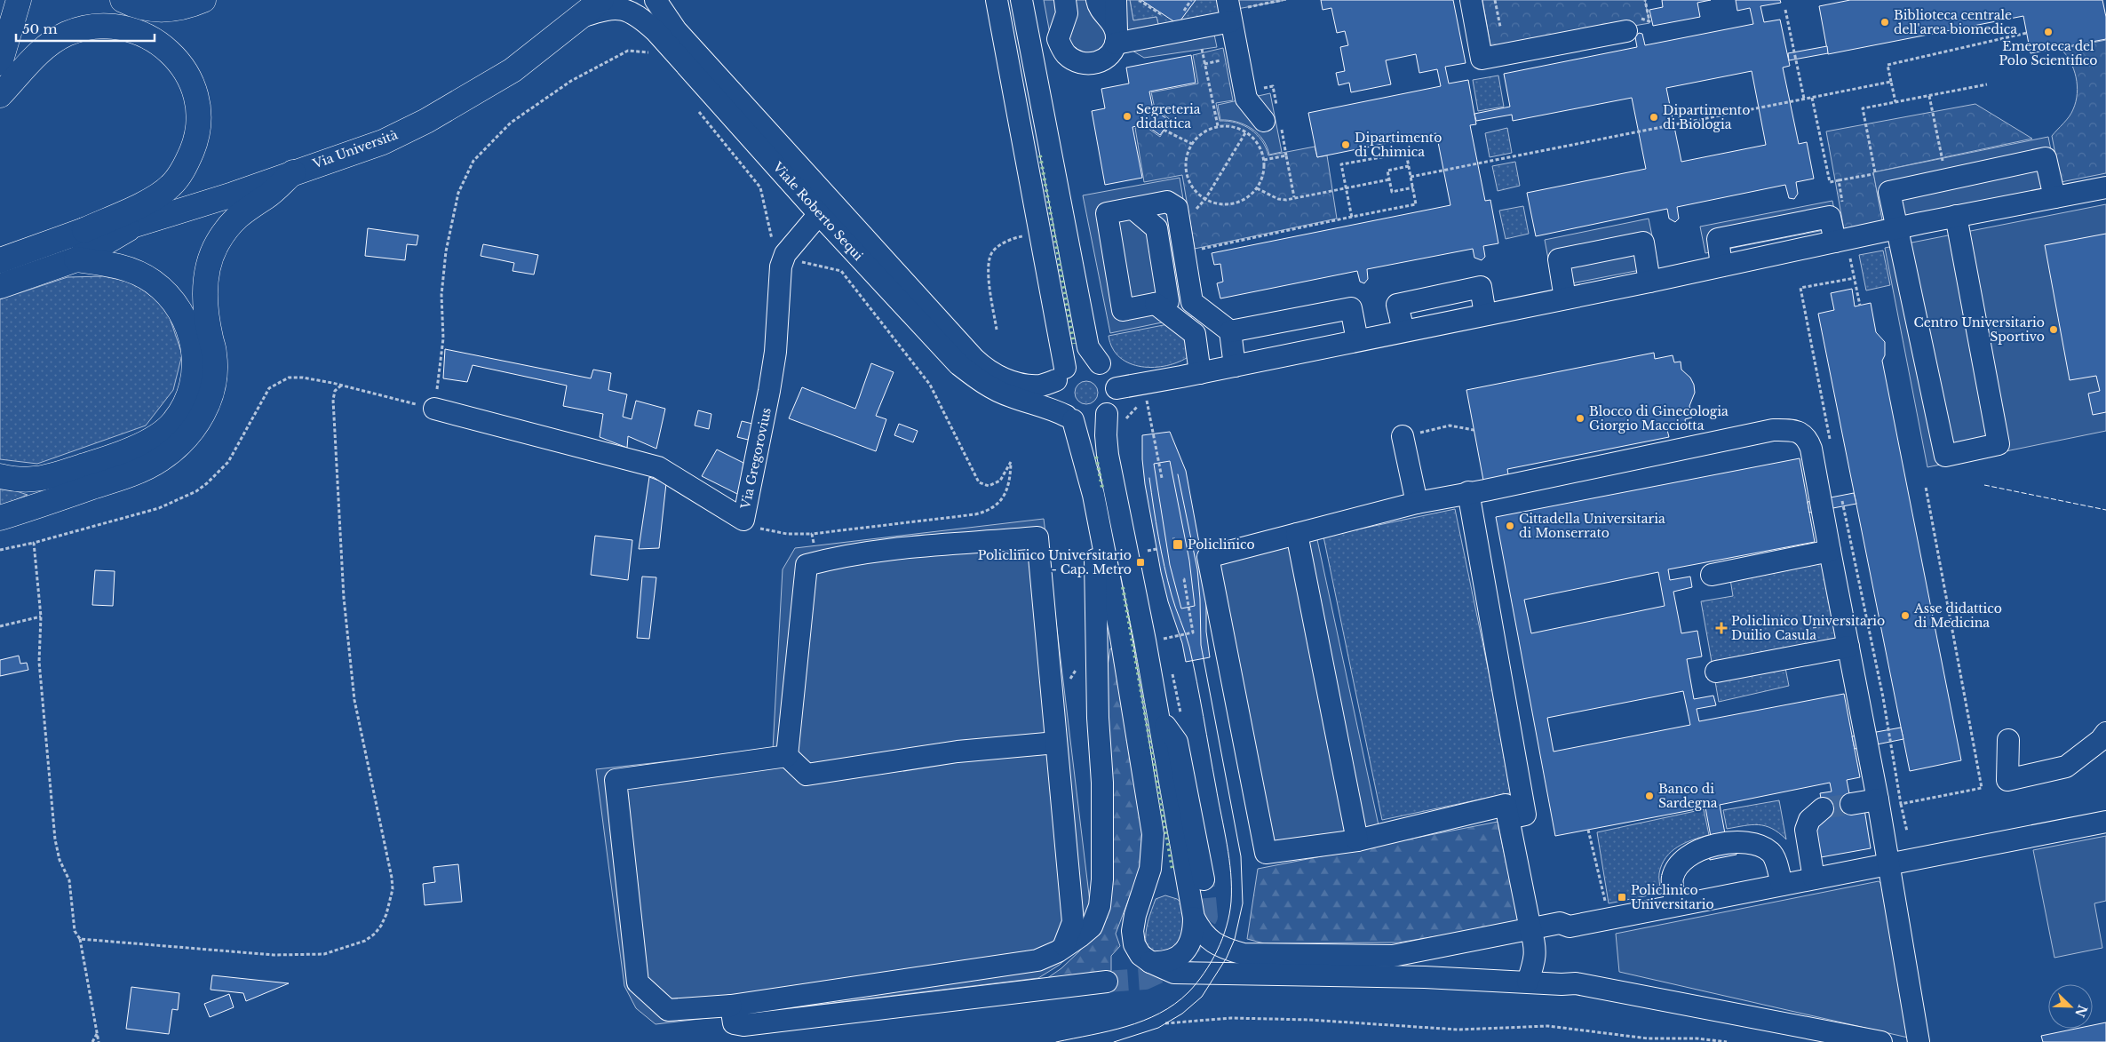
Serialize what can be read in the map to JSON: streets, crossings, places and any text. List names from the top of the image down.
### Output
{
  "streets": {
    "main road": ["Via Università"],
    "street": ["Viale Roberto Sequi", "Via Gregorovius"]
  },
  "crossings": [
    ["Via Università", "Viale Roberto Sequi"],
    ["Viale Roberto Sequi", "Via Gregorovius"]
  ],
  "places": {
    "other": [
      "Biblioteca centrale dell'area biomedica",
      "Emeroteca del Polo Scientifico",
      "Segreteria didattica",
      "Dipartimento di Biologia",
      "Dipartimento di Chimica",
      "Centro Universitario Sportivo",
      "Blocco di Ginecologia Giorgio Macciotta",
      "Cittadella Universitaria di Monserrato",
      "Asse didattico di Medicina",
      "Banco di Sardegna"
    ],
    "transit": ["Policlinico", "Policlinico Universitario - Cap. Metro", "Policlinico Universitario"],
    "health": ["Policlinico Universitario Duilio Casula"]
  },
  "scale_bar": "50 m",
  "north": "bottom right"
}
